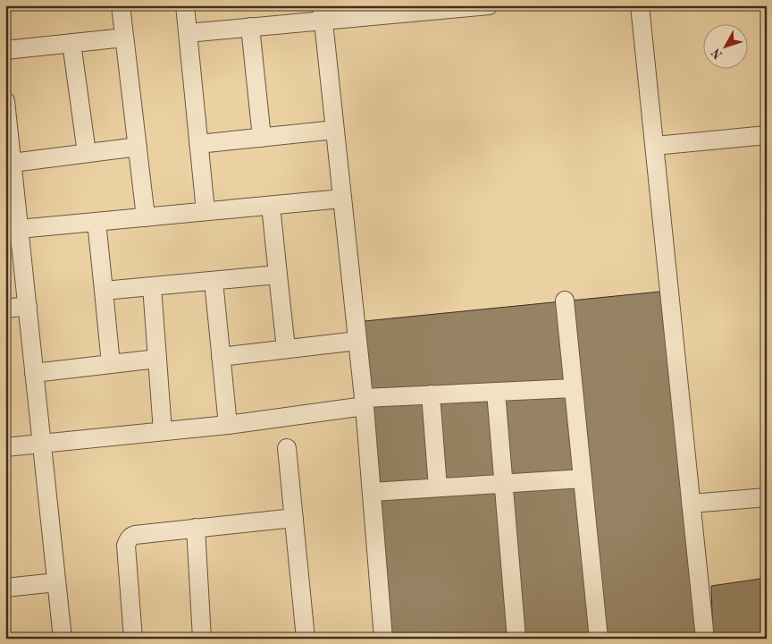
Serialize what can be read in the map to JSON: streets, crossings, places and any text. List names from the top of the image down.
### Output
{
  "north": "bottom left"
}
